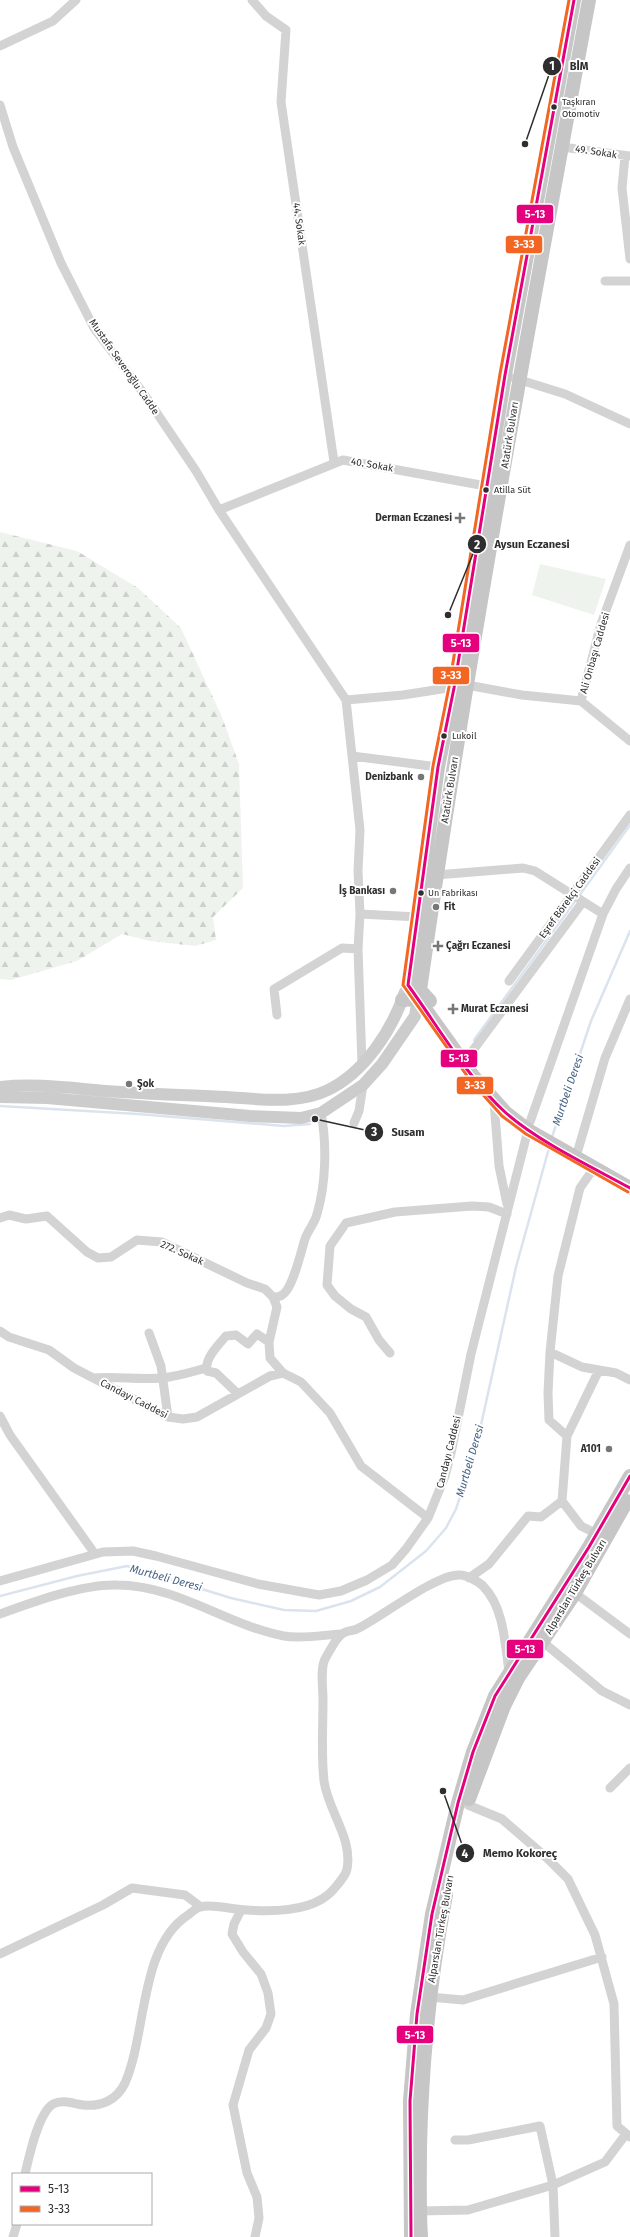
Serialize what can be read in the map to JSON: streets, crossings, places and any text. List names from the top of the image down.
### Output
{
  "streets": {
    "main road": ["Atatürk Bulvarı", "Alparslan Türkeş Bulvarı"],
    "street": [
      "49. Sokak",
      "44. Sokak",
      "Mustafa Severoğlu Cadde",
      "40. Sokak",
      "Ali Onbaşı Caddesi",
      "Eşref Börekçi Caddesi",
      "272. Sokak",
      "Candayı Caddesi"
    ]
  },
  "crossings": [
    ["49. Sokak", "Atatürk Bulvarı"],
    ["44. Sokak", "40. Sokak"],
    ["Mustafa Severoğlu Cadde", "40. Sokak"],
    ["Atatürk Bulvarı", "40. Sokak"]
  ],
  "water": ["Murtbeli Deresi"],
  "places": {
    "other": [
      "Taşkıran Otomotiv",
      "BİM",
      "Atilla Süt",
      "Aysun Eczanesi",
      "Lukoil",
      "Denizbank",
      "İş Bankası",
      "Un Fabrikası",
      "Fit",
      "Şok",
      "Susam",
      "A101",
      "Memo Kokoreç"
    ],
    "health": ["Derman Eczanesi", "Çağrı Eczanesi", "Murat Eczanesi"]
  },
  "lines": ["transit line 5-13", "transit line 3-33"],
  "legend": ["5-13", "3-33"]
}
